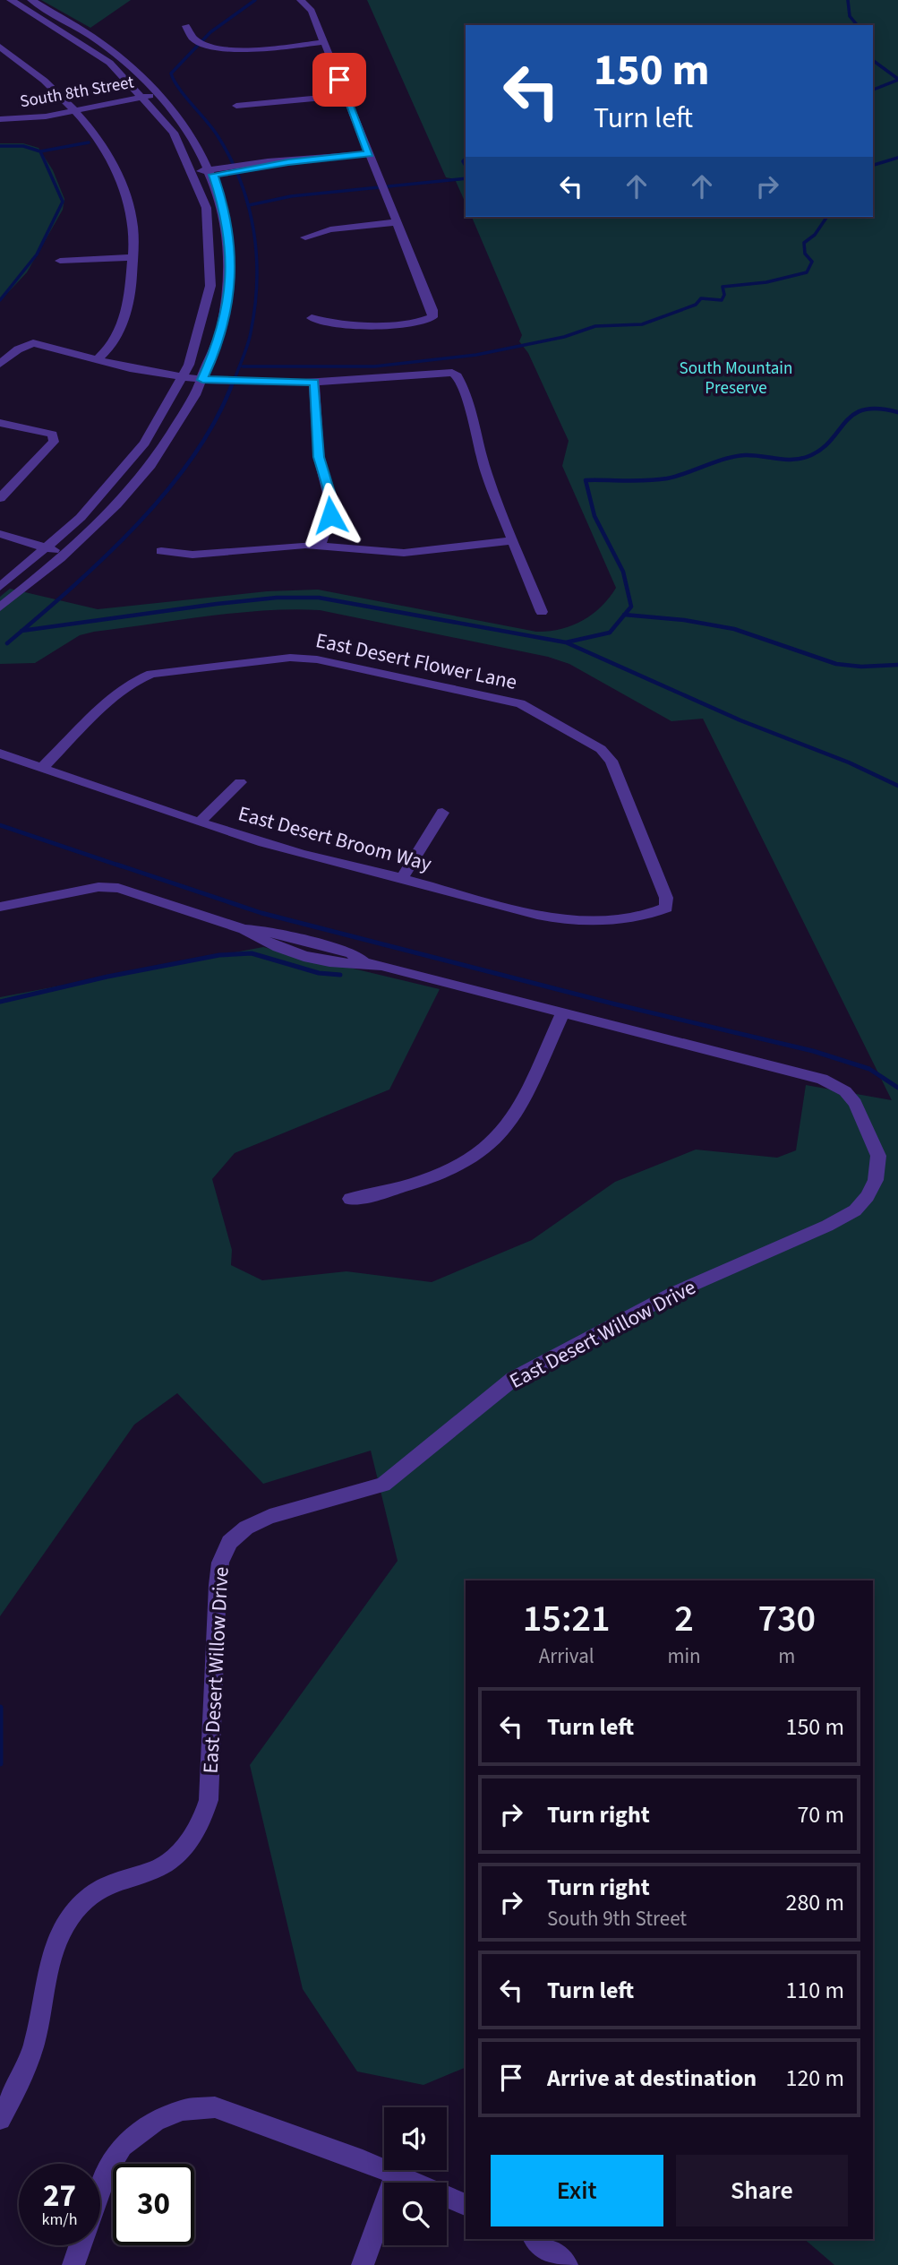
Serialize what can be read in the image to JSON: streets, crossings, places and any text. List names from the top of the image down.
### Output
{
  "streets": {
    "street": [
      "South 8th Street",
      "East Desert Flower Lane",
      "East Desert Broom Way",
      "East Desert Willow Drive"
    ]
  },
  "crossings": [
    ["East Desert Flower Lane", "East Desert Broom Way"]
  ],
  "parks": ["South Mountain Preserve"],
  "page": {
    "turn": ["150 m", "Turn left"],
    "eta": [
      "15:21",
      "Arrival",
      "2",
      "min",
      "730",
      "m"
    ],
    "list": [
      {
        "name": "Turn left",
        "value": "150 m"
      },
      {
        "name": "Turn right",
        "value": "70 m"
      },
      {
        "name": "Turn right",
        "note": "South 9th Street",
        "value": "280 m"
      },
      {
        "name": "Turn left",
        "value": "110 m"
      },
      {
        "name": "Arrive at destination",
        "value": "120 m"
      }
    ],
    "buttons": ["Exit", "Share"],
    "speed": "27 km/h",
    "limit": "30"
  }
}
